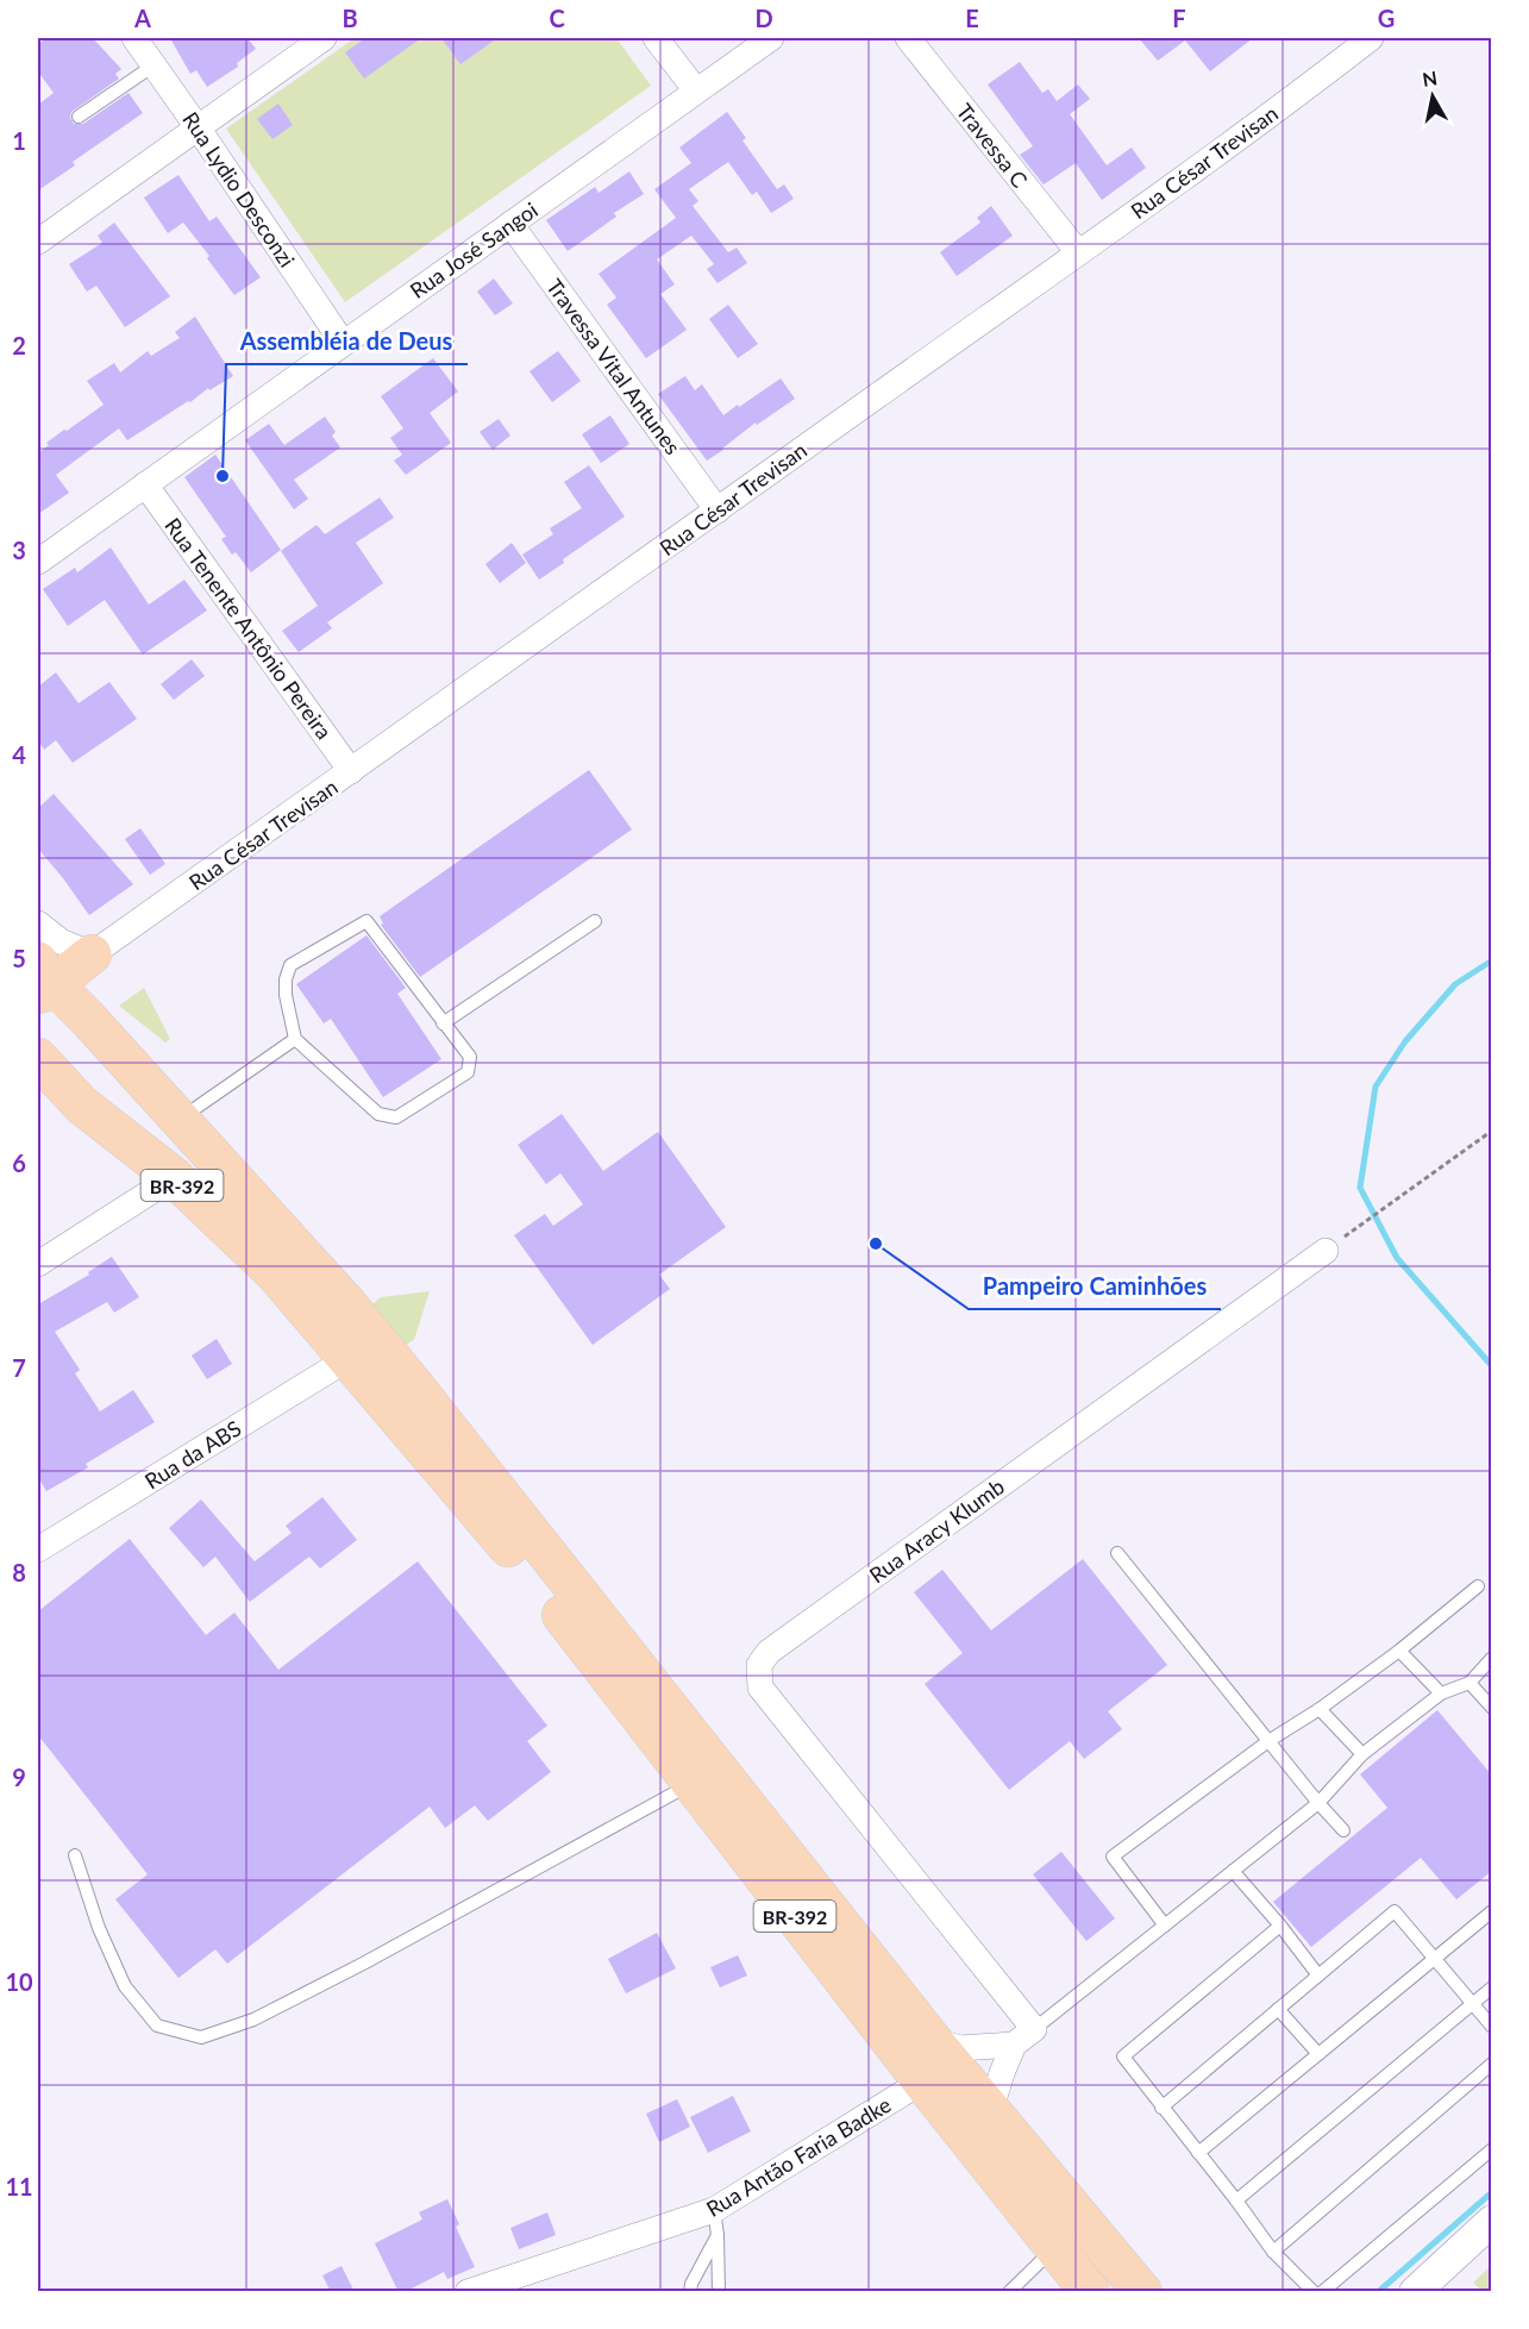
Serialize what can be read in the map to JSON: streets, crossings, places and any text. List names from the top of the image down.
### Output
{
  "streets": {
    "highway": ["BR-392"],
    "street": [
      "Travessa C",
      "Rua César Trevisan",
      "Rua Lydio Desconzi",
      "Rua José Sangoi",
      "Travessa Vital Antunes",
      "Rua Tenente Antônio Pereira",
      "Rua da ABS",
      "Rua Aracy Klumb",
      "Rua Antão Faria Badke"
    ]
  },
  "crossings": [
    ["Travessa C", "Rua César Trevisan"],
    ["Rua César Trevisan", "Travessa Vital Antunes"],
    ["Rua César Trevisan", "Rua Tenente Antônio Pereira"],
    ["Rua César Trevisan", "BR-392"],
    ["Rua Lydio Desconzi", "Rua José Sangoi"],
    ["Rua José Sangoi", "Travessa Vital Antunes"],
    ["Rua José Sangoi", "Rua Tenente Antônio Pereira"],
    ["BR-392", "Rua da ABS"],
    ["BR-392", "Rua Antão Faria Badke"]
  ],
  "places": ["Assembléia de Deus", "Pampeiro Caminhões"],
  "north": "top",
  "grid": {
    "columns": [
      "A",
      "B",
      "C",
      "D",
      "E",
      "F",
      "G"
    ],
    "rows": [
      "1",
      "2",
      "3",
      "4",
      "5",
      "6",
      "7",
      "8",
      "9",
      "10",
      "11"
    ]
  }
}
